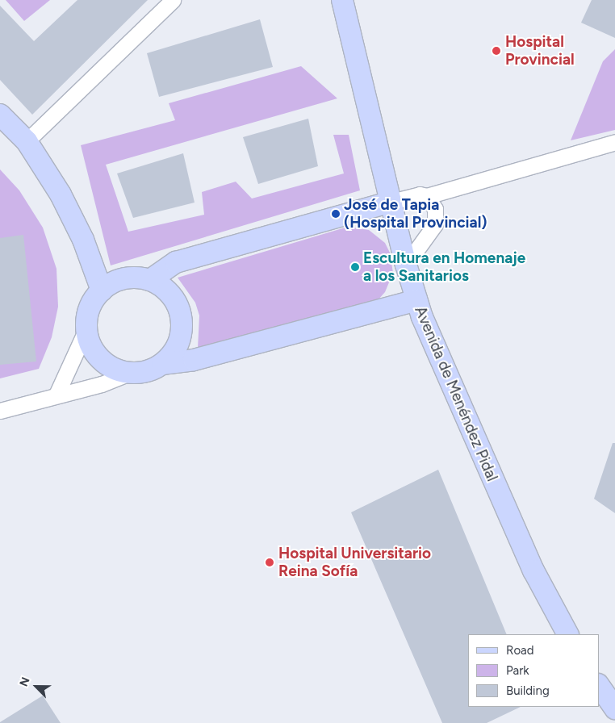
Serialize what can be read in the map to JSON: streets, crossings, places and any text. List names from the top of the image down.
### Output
{
  "streets": {
    "street": ["Avenida de Menéndez Pidal"]
  },
  "places": [
    "Hospital Provincial",
    "José de Tapia (Hospital Provincial)",
    "Escultura en Homenaje a los Sanitarios",
    "Hospital Universitario Reina Sofía"
  ],
  "legend": ["Road", "Park", "Building"],
  "north": "top left"
}
